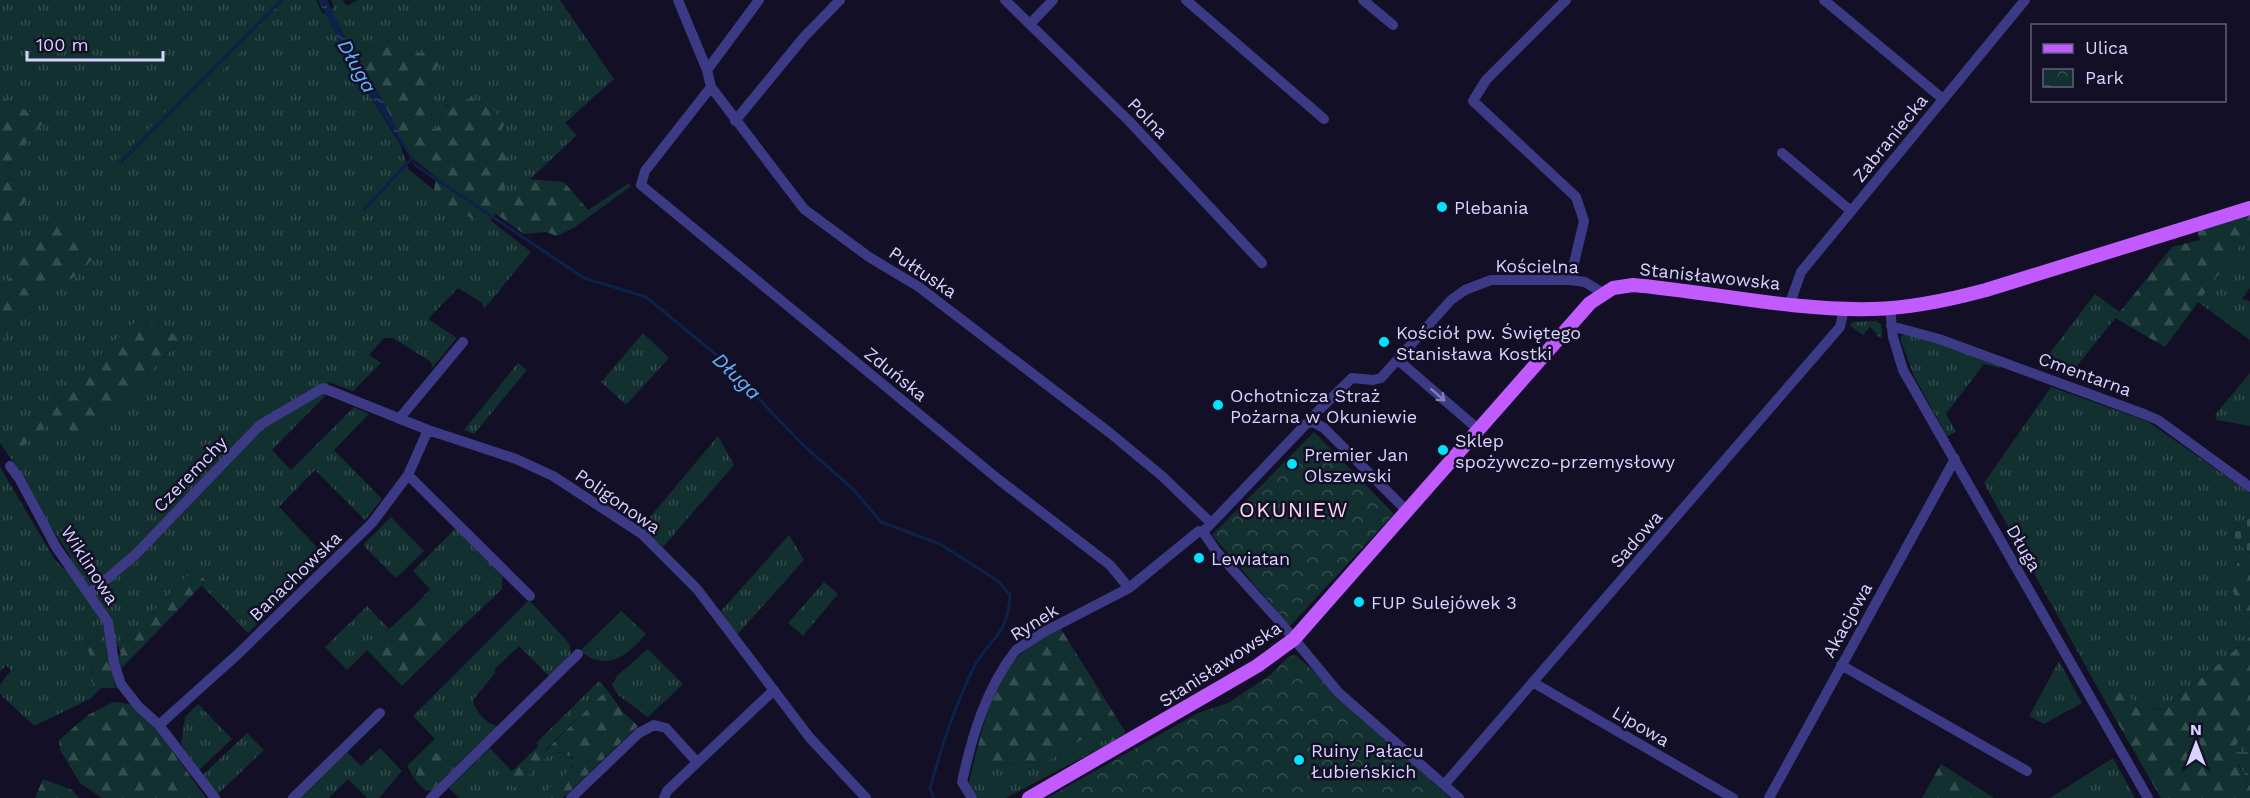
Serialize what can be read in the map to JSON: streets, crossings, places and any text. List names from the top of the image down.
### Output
{
  "streets": {
    "main road": ["Stanisławowska"],
    "street": [
      "Polna",
      "Zabraniecka",
      "Kościelna",
      "Pułtuska",
      "Zduńska",
      "Cmentarna",
      "Czeremchy",
      "Poligonowa",
      "Sadowa",
      "Długa",
      "Wiklinowa",
      "Banachowska",
      "Akacjowa",
      "Rynek",
      "Lipowa"
    ]
  },
  "crossings": [
    ["Zabraniecka", "Stanisławowska"],
    ["Kościelna", "Stanisławowska"],
    ["Kościelna", "Rynek"],
    ["Pułtuska", "Zduńska"],
    ["Pułtuska", "Rynek"],
    ["Stanisławowska", "Sadowa"],
    ["Stanisławowska", "Długa"],
    ["Zduńska", "Rynek"],
    ["Cmentarna", "Długa"],
    ["Czeremchy", "Poligonowa"],
    ["Czeremchy", "Wiklinowa"],
    ["Poligonowa", "Banachowska"],
    ["Sadowa", "Lipowa"],
    ["Długa", "Akacjowa"],
    ["Wiklinowa", "Banachowska"]
  ],
  "districts": ["OKUNIEW"],
  "water": ["Długa"],
  "places": [
    "Plebania",
    "Kościół pw. Świętego Stanisława Kostki",
    "Ochotnicza Straż Pożarna w Okuniewie",
    "Sklep spożywczo-przemysłowy",
    "Premier Jan Olszewski",
    "Lewiatan",
    "FUP Sulejówek 3",
    "Ruiny Pałacu Łubieńskich"
  ],
  "legend": ["Ulica", "Park"],
  "scale_bar": "100 m",
  "north": "top"
}
